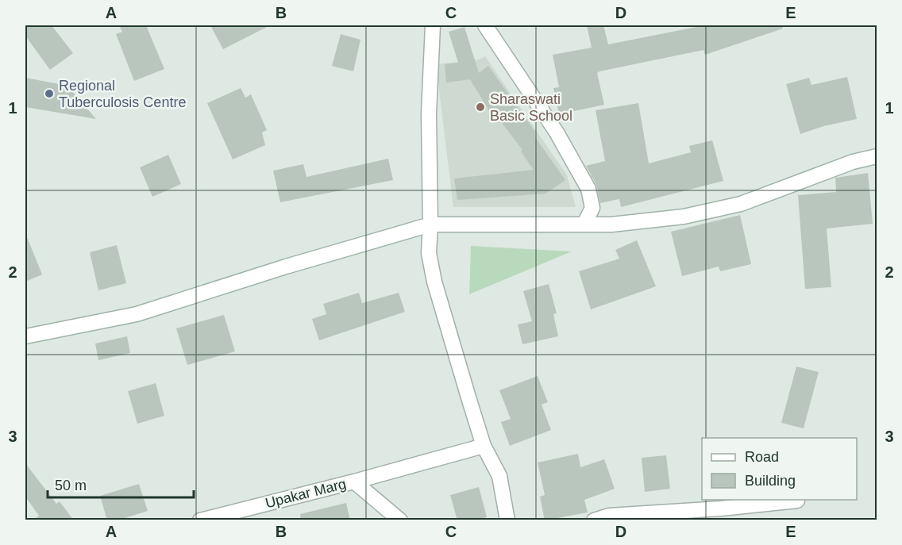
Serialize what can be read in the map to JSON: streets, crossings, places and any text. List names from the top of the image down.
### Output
{
  "streets": {
    "street": ["Upakar Marg"]
  },
  "places": ["Regional Tuberculosis Centre", "Sharaswati Basic School"],
  "legend": ["Road", "Building"],
  "scale_bar": "50 m",
  "grid": {
    "columns": [
      "A",
      "B",
      "C",
      "D",
      "E"
    ],
    "rows": ["1", "2", "3"]
  }
}
